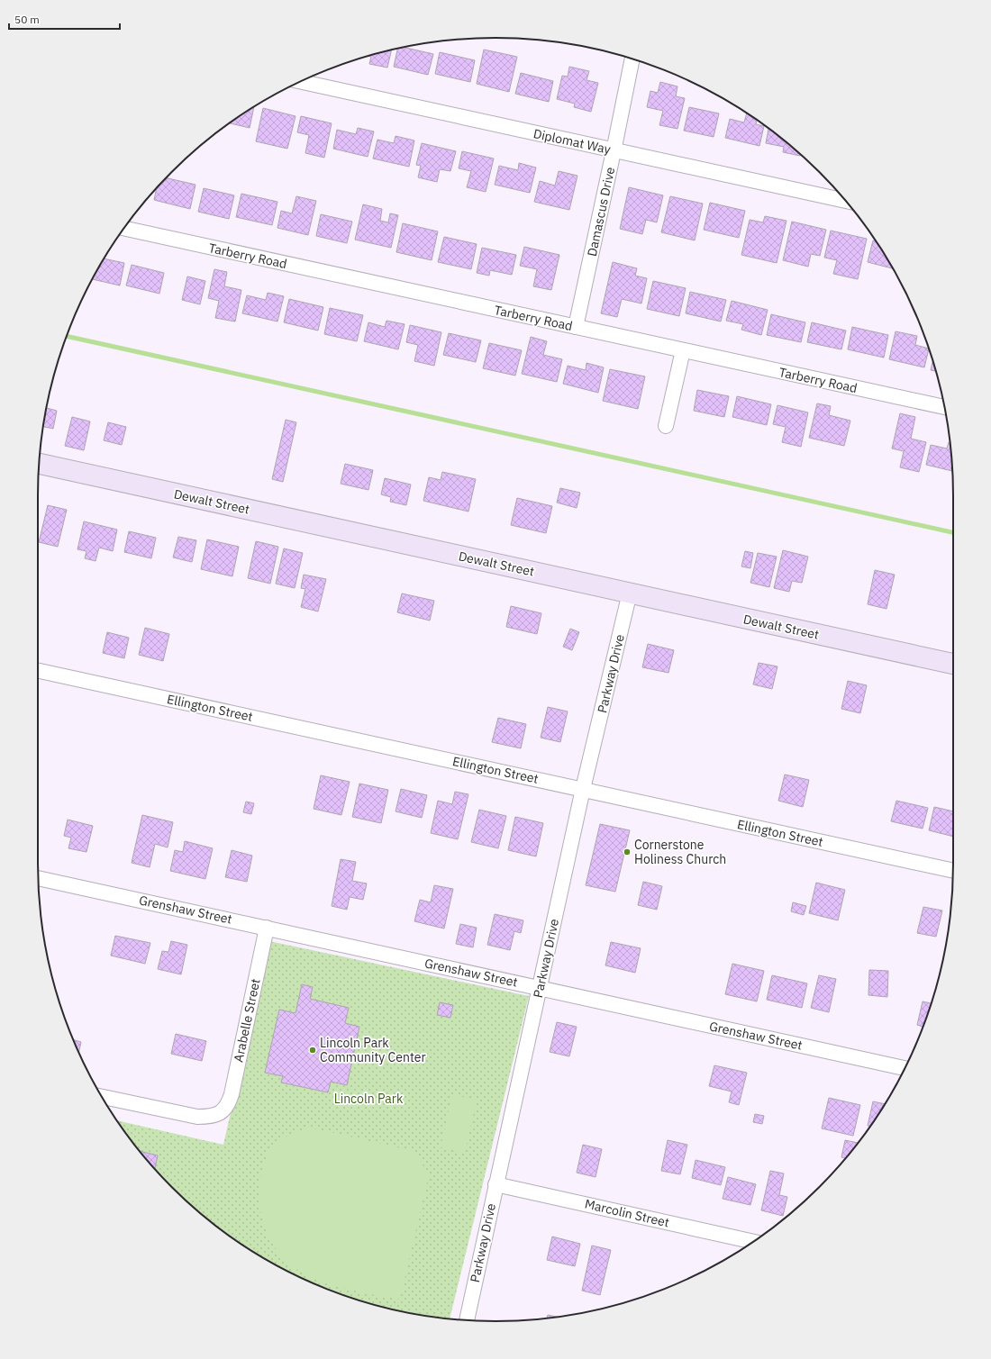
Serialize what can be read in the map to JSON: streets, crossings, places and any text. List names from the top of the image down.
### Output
{
  "streets": {
    "street": [
      "Diplomat Way",
      "Damascus Drive",
      "Tarberry Road",
      "Dewalt Street",
      "Parkway Drive",
      "Ellington Street",
      "Grenshaw Street",
      "Arabelle Street",
      "Marcolin Street"
    ]
  },
  "crossings": [
    ["Diplomat Way", "Damascus Drive"],
    ["Damascus Drive", "Tarberry Road"],
    ["Dewalt Street", "Parkway Drive"],
    ["Parkway Drive", "Ellington Street"],
    ["Parkway Drive", "Grenshaw Street"],
    ["Parkway Drive", "Marcolin Street"],
    ["Grenshaw Street", "Arabelle Street"]
  ],
  "parks": ["Lincoln Park"],
  "places": ["Cornerstone Holiness Church", "Lincoln Park Community Center"],
  "scale_bar": "50 m"
}
